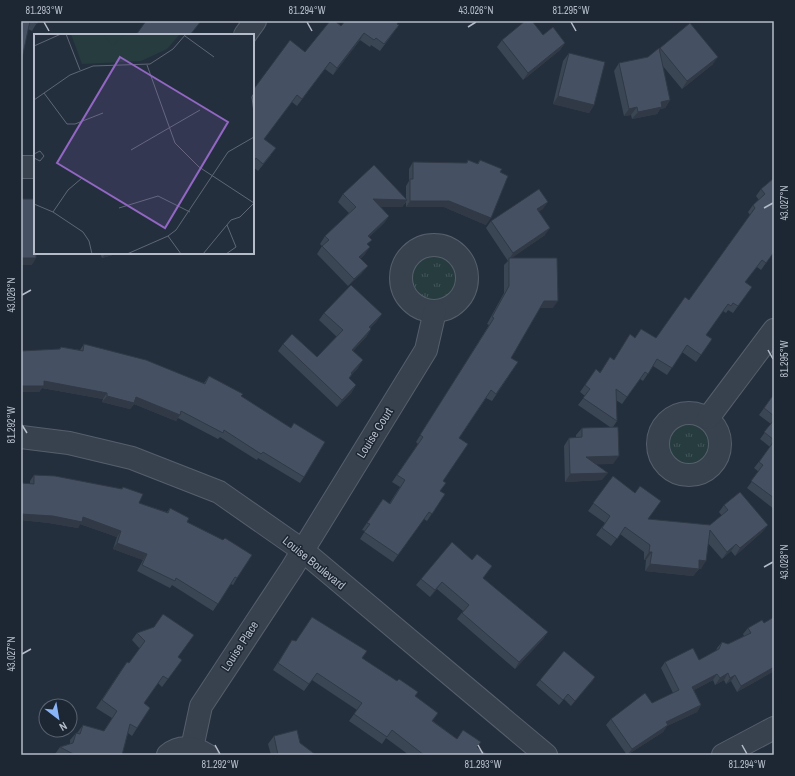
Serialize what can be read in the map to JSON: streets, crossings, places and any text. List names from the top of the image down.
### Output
{
  "streets": {
    "street": ["Louise Court", "Louise Boulevard", "Louise Place"]
  },
  "crossings": [
    ["Louise Court", "Louise Boulevard"],
    ["Louise Court", "Louise Place"],
    ["Louise Boulevard", "Louise Place"]
  ],
  "north": "bottom right",
  "coordinates": [
    "81.293°W",
    "81.294°W",
    "43.026°N",
    "81.295°W",
    "43.027°N",
    "81.292°W",
    "43.028°N"
  ]
}
